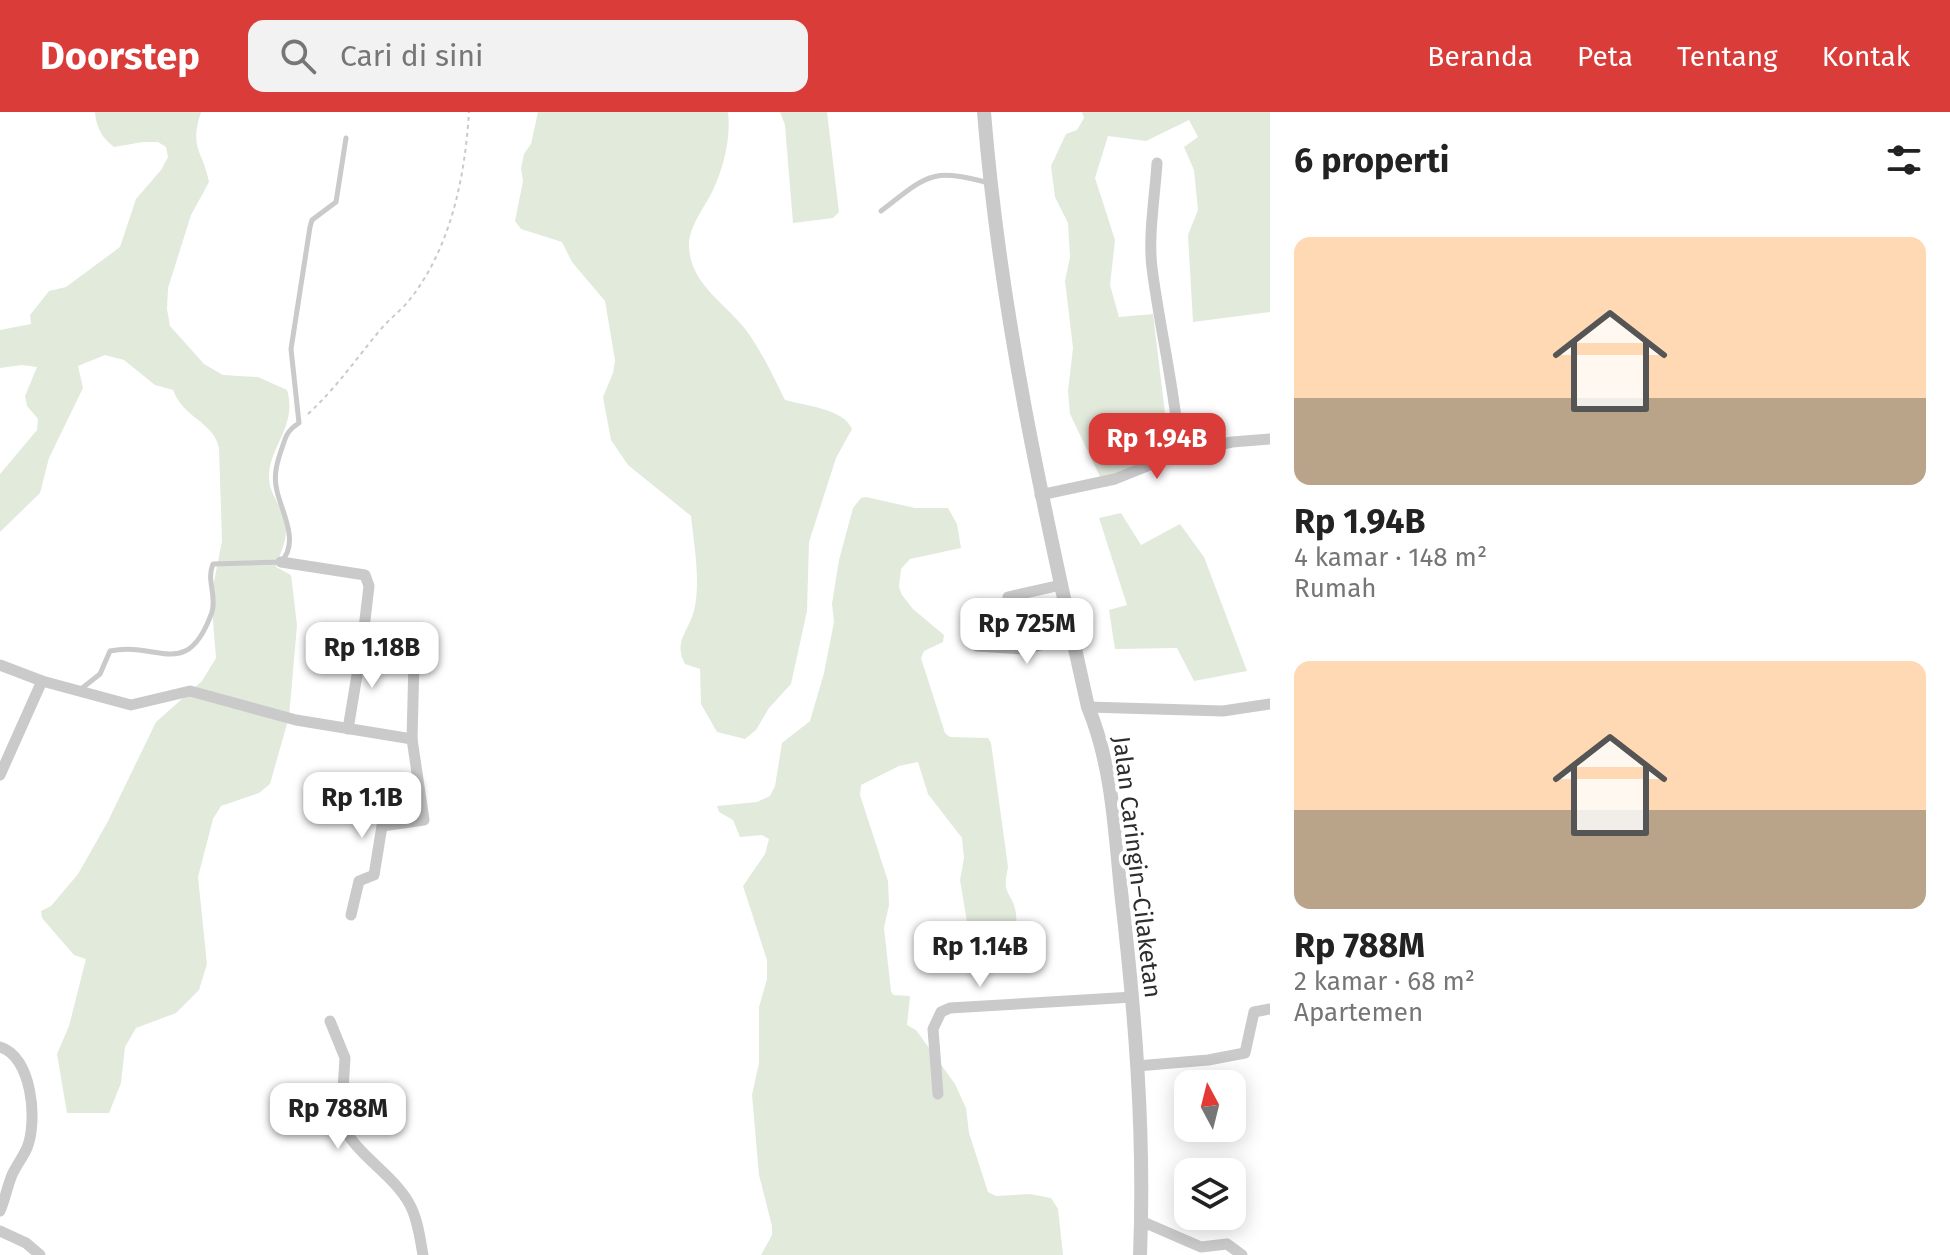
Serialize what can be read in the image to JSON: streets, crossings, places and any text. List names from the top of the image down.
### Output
{
  "streets": {
    "street": ["Jalan Caringin–Cilaketan"]
  },
  "north": "top",
  "page": {
    "header": "Doorstep",
    "search": "Cari di sini",
    "nav": [
      "Beranda",
      "Peta",
      "Tentang",
      "Kontak"
    ],
    "heading": "6 properti",
    "list": [
      {
        "name": "Rp 1.94B",
        "note": "4 kamar · 148 m² · Rumah"
      },
      {
        "name": "Rp 788M",
        "note": "2 kamar · 68 m² · Apartemen"
      }
    ],
    "price": [
      "Rp 1.94B",
      "Rp 725M",
      "Rp 1.18B",
      "Rp 1.1B",
      "Rp 1.14B",
      "Rp 788M"
    ]
  }
}
